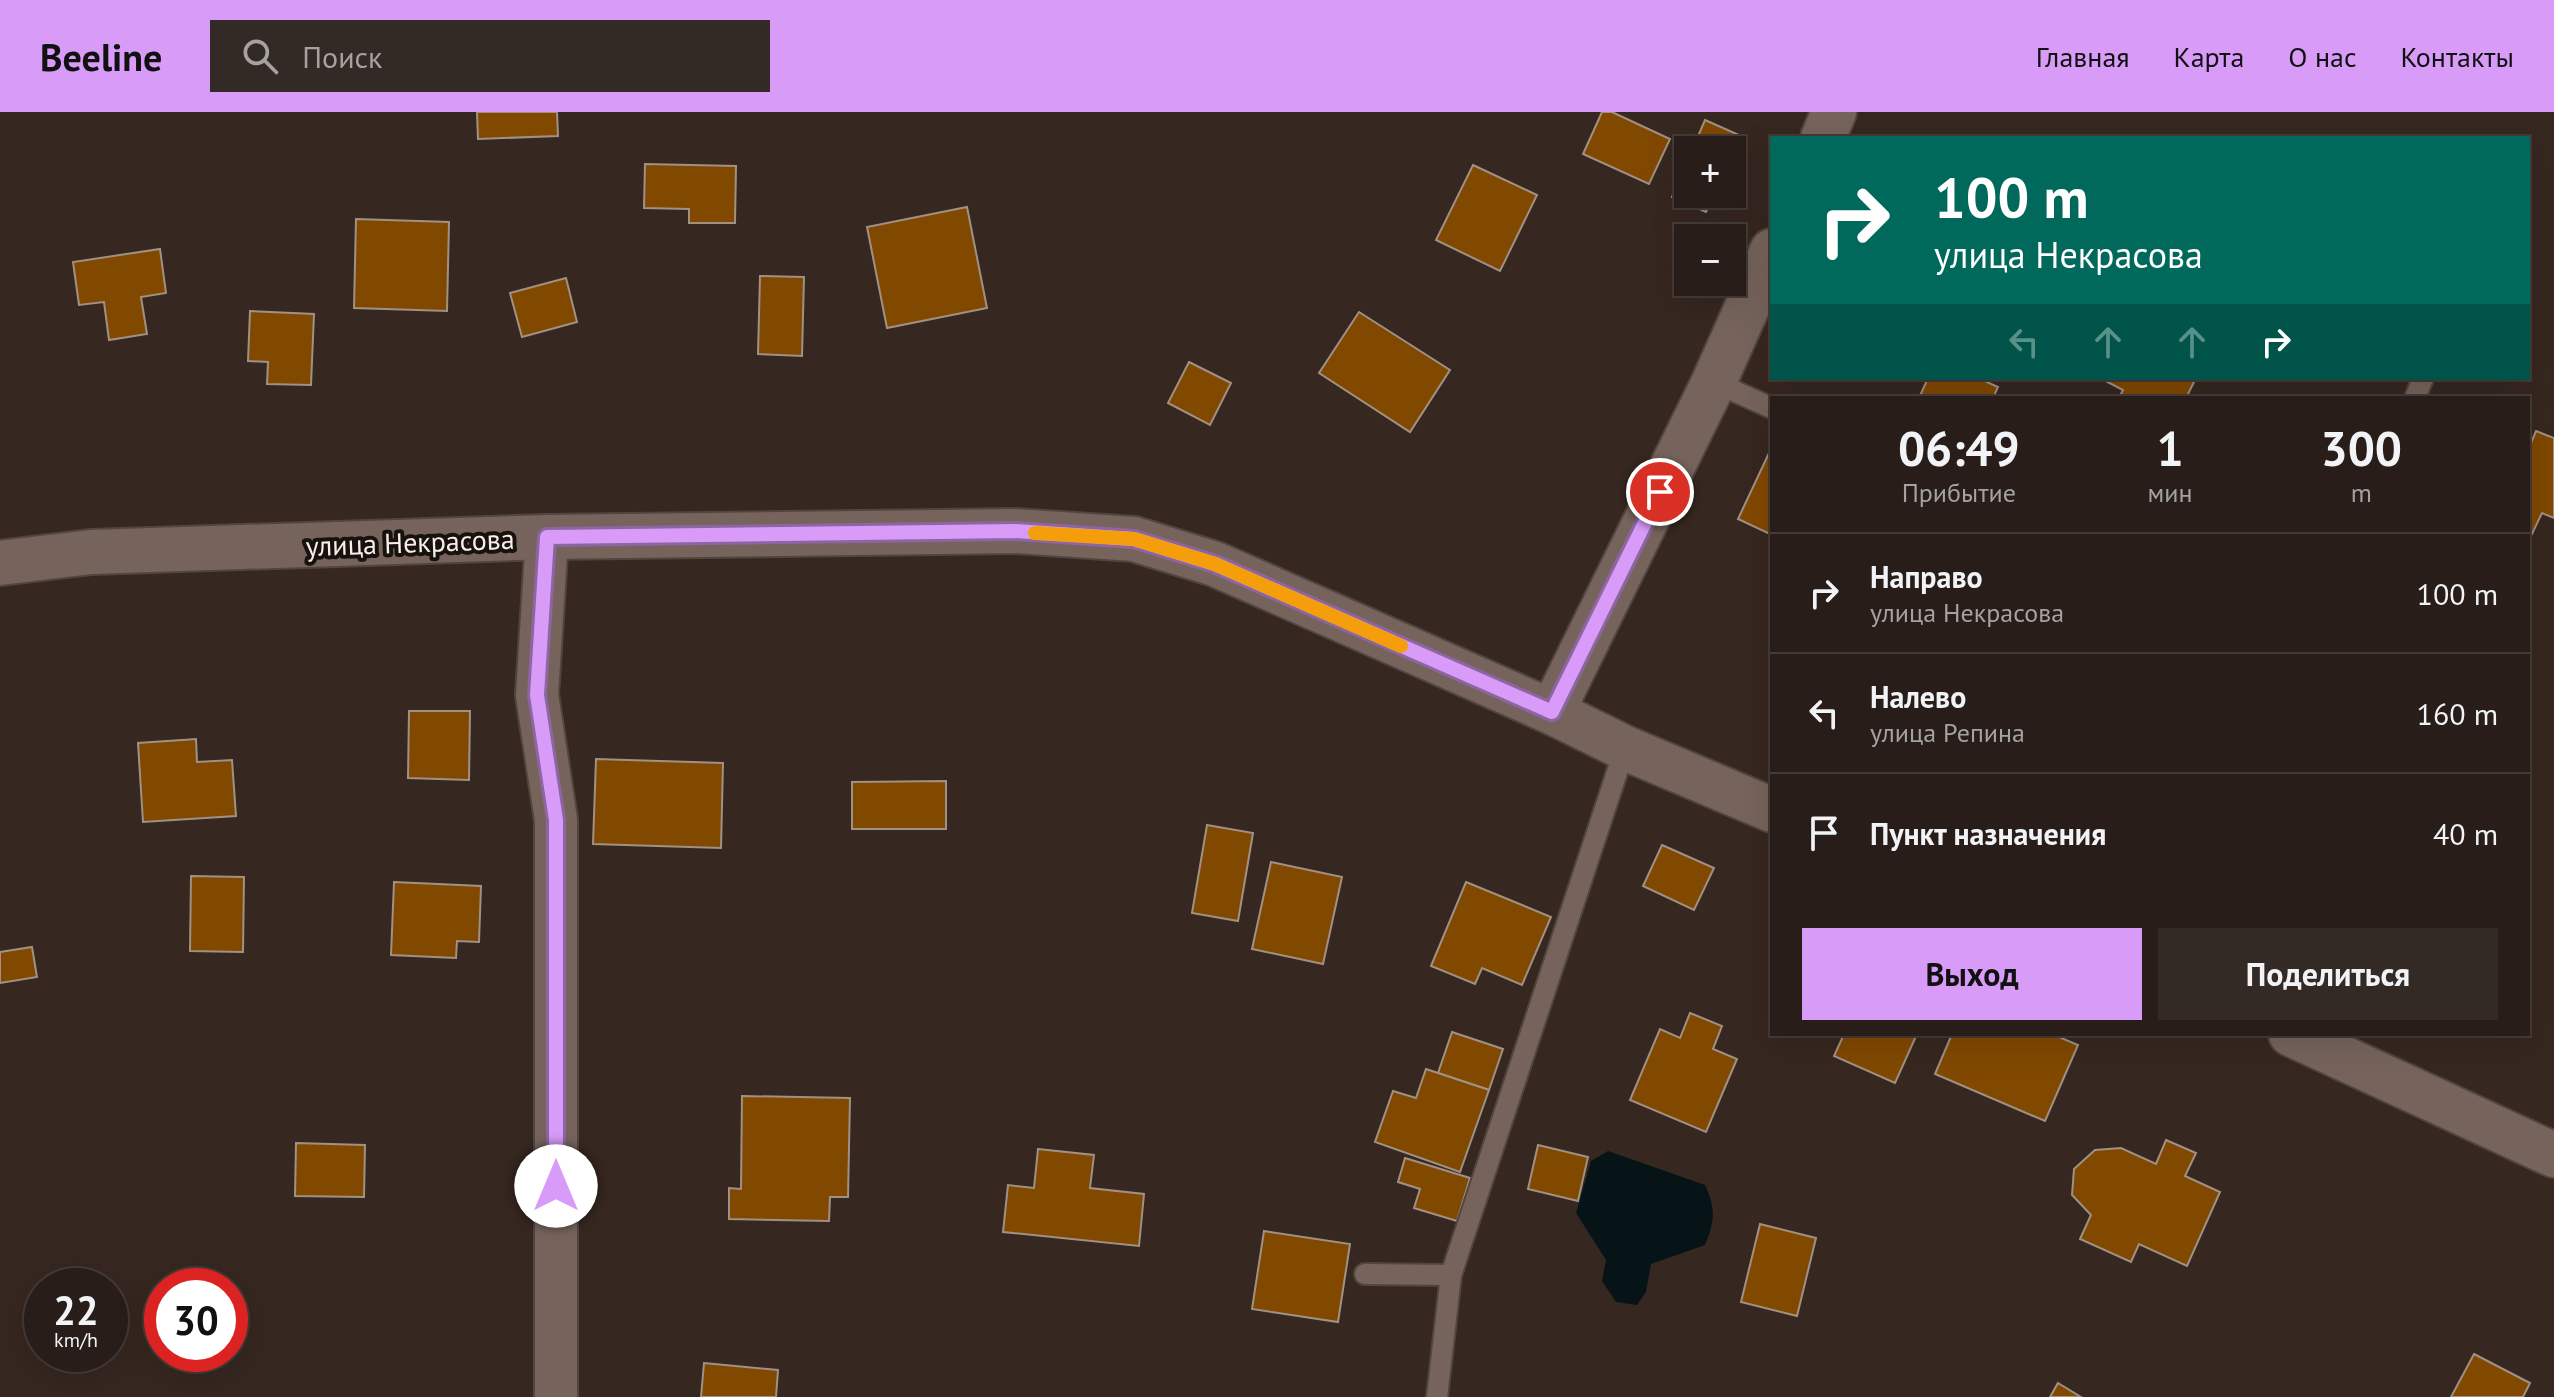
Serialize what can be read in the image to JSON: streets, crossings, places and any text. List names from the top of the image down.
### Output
{
  "streets": {
    "street": ["улица Некрасова"]
  },
  "page": {
    "header": "Beeline",
    "search": "Поиск",
    "nav": [
      "Главная",
      "Карта",
      "О нас",
      "Контакты"
    ],
    "map_buttons": ["+", "−"],
    "turn": ["100 m", "улица Некрасова"],
    "eta": [
      "06:49",
      "Прибытие",
      "1",
      "мин",
      "300",
      "m"
    ],
    "list": [
      {
        "name": "Направо",
        "note": "улица Некрасова",
        "value": "100 m"
      },
      {
        "name": "Налево",
        "note": "улица Репина",
        "value": "160 m"
      },
      {
        "name": "Пункт назначения",
        "value": "40 m"
      }
    ],
    "buttons": ["Выход", "Поделиться"],
    "speed": "22 km/h",
    "limit": "30"
  }
}
